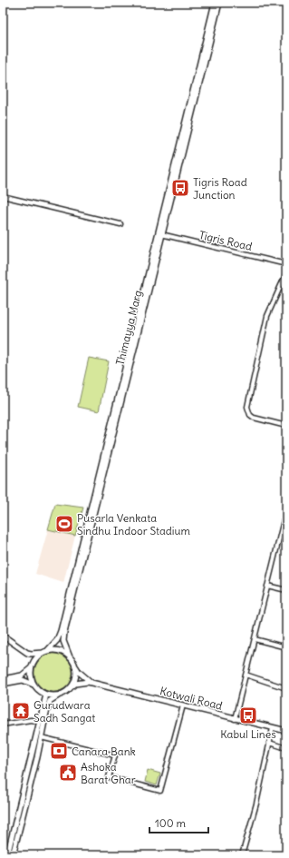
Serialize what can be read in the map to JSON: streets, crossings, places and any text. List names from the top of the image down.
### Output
{
  "streets": {
    "street": ["Tigris Road", "Thimayya Marg", "Kotwali Road"]
  },
  "crossings": [
    ["Tigris Road", "Thimayya Marg"]
  ],
  "places": {
    "bus stop": ["Tigris Road Junction", "Kabul Lines"],
    "sports": ["Pusarla Venkata Sindhu Indoor Stadium"],
    "temple": ["Gurudwara Sadh Sangat"],
    "bank": ["Canara Bank"],
    "public building": ["Ashoka Barat Ghar"]
  },
  "scale_bar": "100 m"
}
